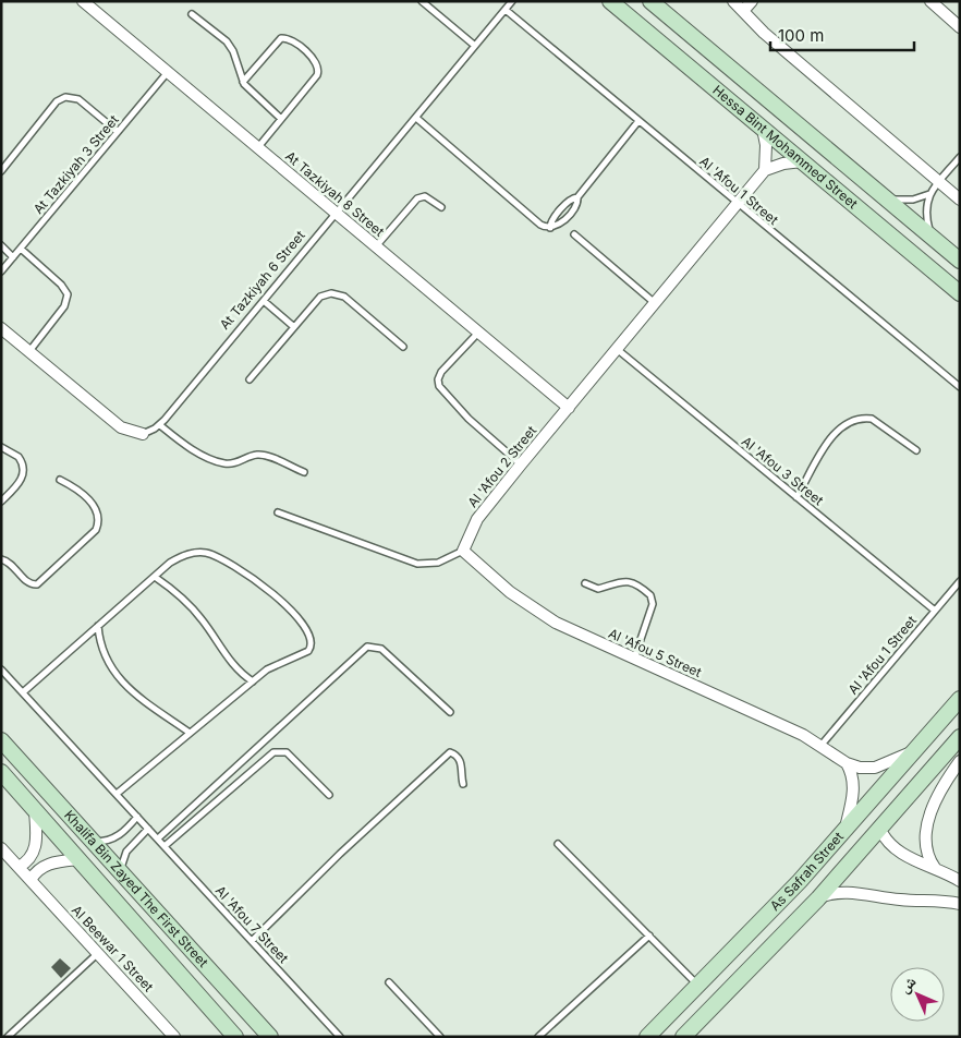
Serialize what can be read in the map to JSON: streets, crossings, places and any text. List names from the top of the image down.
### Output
{
  "streets": {
    "street": [
      "Hessa Bint Mohammed Street",
      "At Tazkiyah 8 Street",
      "At Tazkiyah 6 Street",
      "Al 'Afou 2 Street",
      "Al 'Afou 5 Street",
      "As Safrah Street",
      "Khalifa Bin Zayed The First Street",
      "Al Beewar 1 Street"
    ],
    "lane": [
      "At Tazkiyah 3 Street",
      "Al 'Afou 1 Street",
      "Al 'Afou 3 Street",
      "Al 'Afou 7 Street"
    ]
  },
  "crossings": [
    ["At Tazkiyah 3 Street", "At Tazkiyah 8 Street"],
    ["Al 'Afou 1 Street", "At Tazkiyah 6 Street"],
    ["Al 'Afou 1 Street", "Al 'Afou 2 Street"],
    ["Al 'Afou 1 Street", "Al 'Afou 3 Street"],
    ["Al 'Afou 1 Street", "Al 'Afou 5 Street"],
    ["At Tazkiyah 8 Street", "At Tazkiyah 6 Street"],
    ["At Tazkiyah 8 Street", "Al 'Afou 2 Street"],
    ["Al 'Afou 2 Street", "Al 'Afou 3 Street"],
    ["Al 'Afou 2 Street", "Al 'Afou 5 Street"],
    ["Al 'Afou 5 Street", "As Safrah Street"]
  ],
  "scale_bar": "100 m",
  "north": "top left"
}
